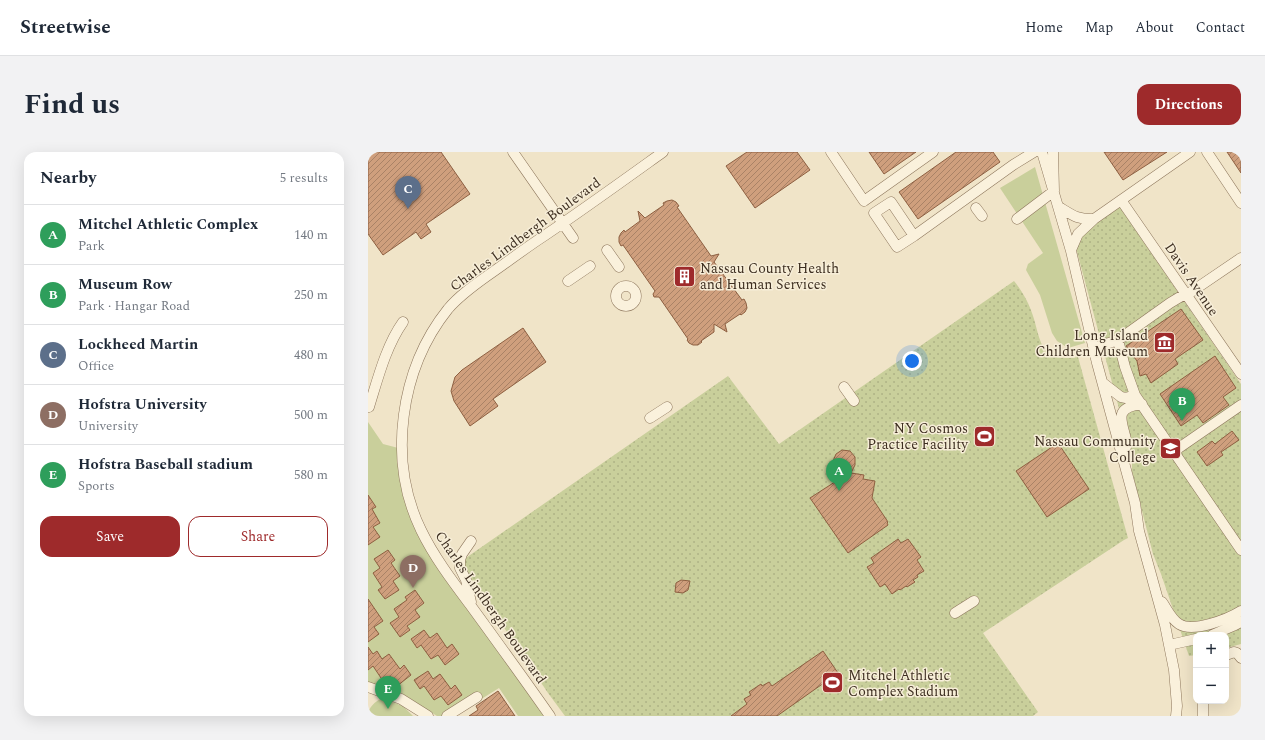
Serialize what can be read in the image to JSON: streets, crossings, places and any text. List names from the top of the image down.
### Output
{
  "streets": {
    "street": ["Charles Lindbergh Boulevard", "Davis Avenue"]
  },
  "places": {
    "building": ["Nassau County Health and Human Services"],
    "museum": ["Long Island Children Museum"],
    "sports": ["NY Cosmos Practice Facility", "Mitchel Athletic Complex Stadium"],
    "school or university": ["Nassau Community College"]
  },
  "page": {
    "header": "Streetwise",
    "nav": [
      "Home",
      "Map",
      "About",
      "Contact"
    ],
    "title": "Find us",
    "buttons": [
      "Directions",
      ["Save", "Share"]
    ],
    "heading": ["Nearby", "5 results"],
    "pins": [
      "C",
      "B",
      "A",
      "D",
      "E"
    ],
    "list": [
      {
        "mark": "A",
        "name": "Mitchel Athletic Complex",
        "note": "Park",
        "value": "140 m"
      },
      {
        "mark": "B",
        "name": "Museum Row",
        "note": "Park · Hangar Road",
        "value": "250 m"
      },
      {
        "mark": "C",
        "name": "Lockheed Martin",
        "note": "Office",
        "value": "480 m"
      },
      {
        "mark": "D",
        "name": "Hofstra University",
        "note": "University",
        "value": "500 m"
      },
      {
        "mark": "E",
        "name": "Hofstra Baseball stadium",
        "note": "Sports",
        "value": "580 m"
      }
    ],
    "map_buttons": ["+", "−"]
  }
}
